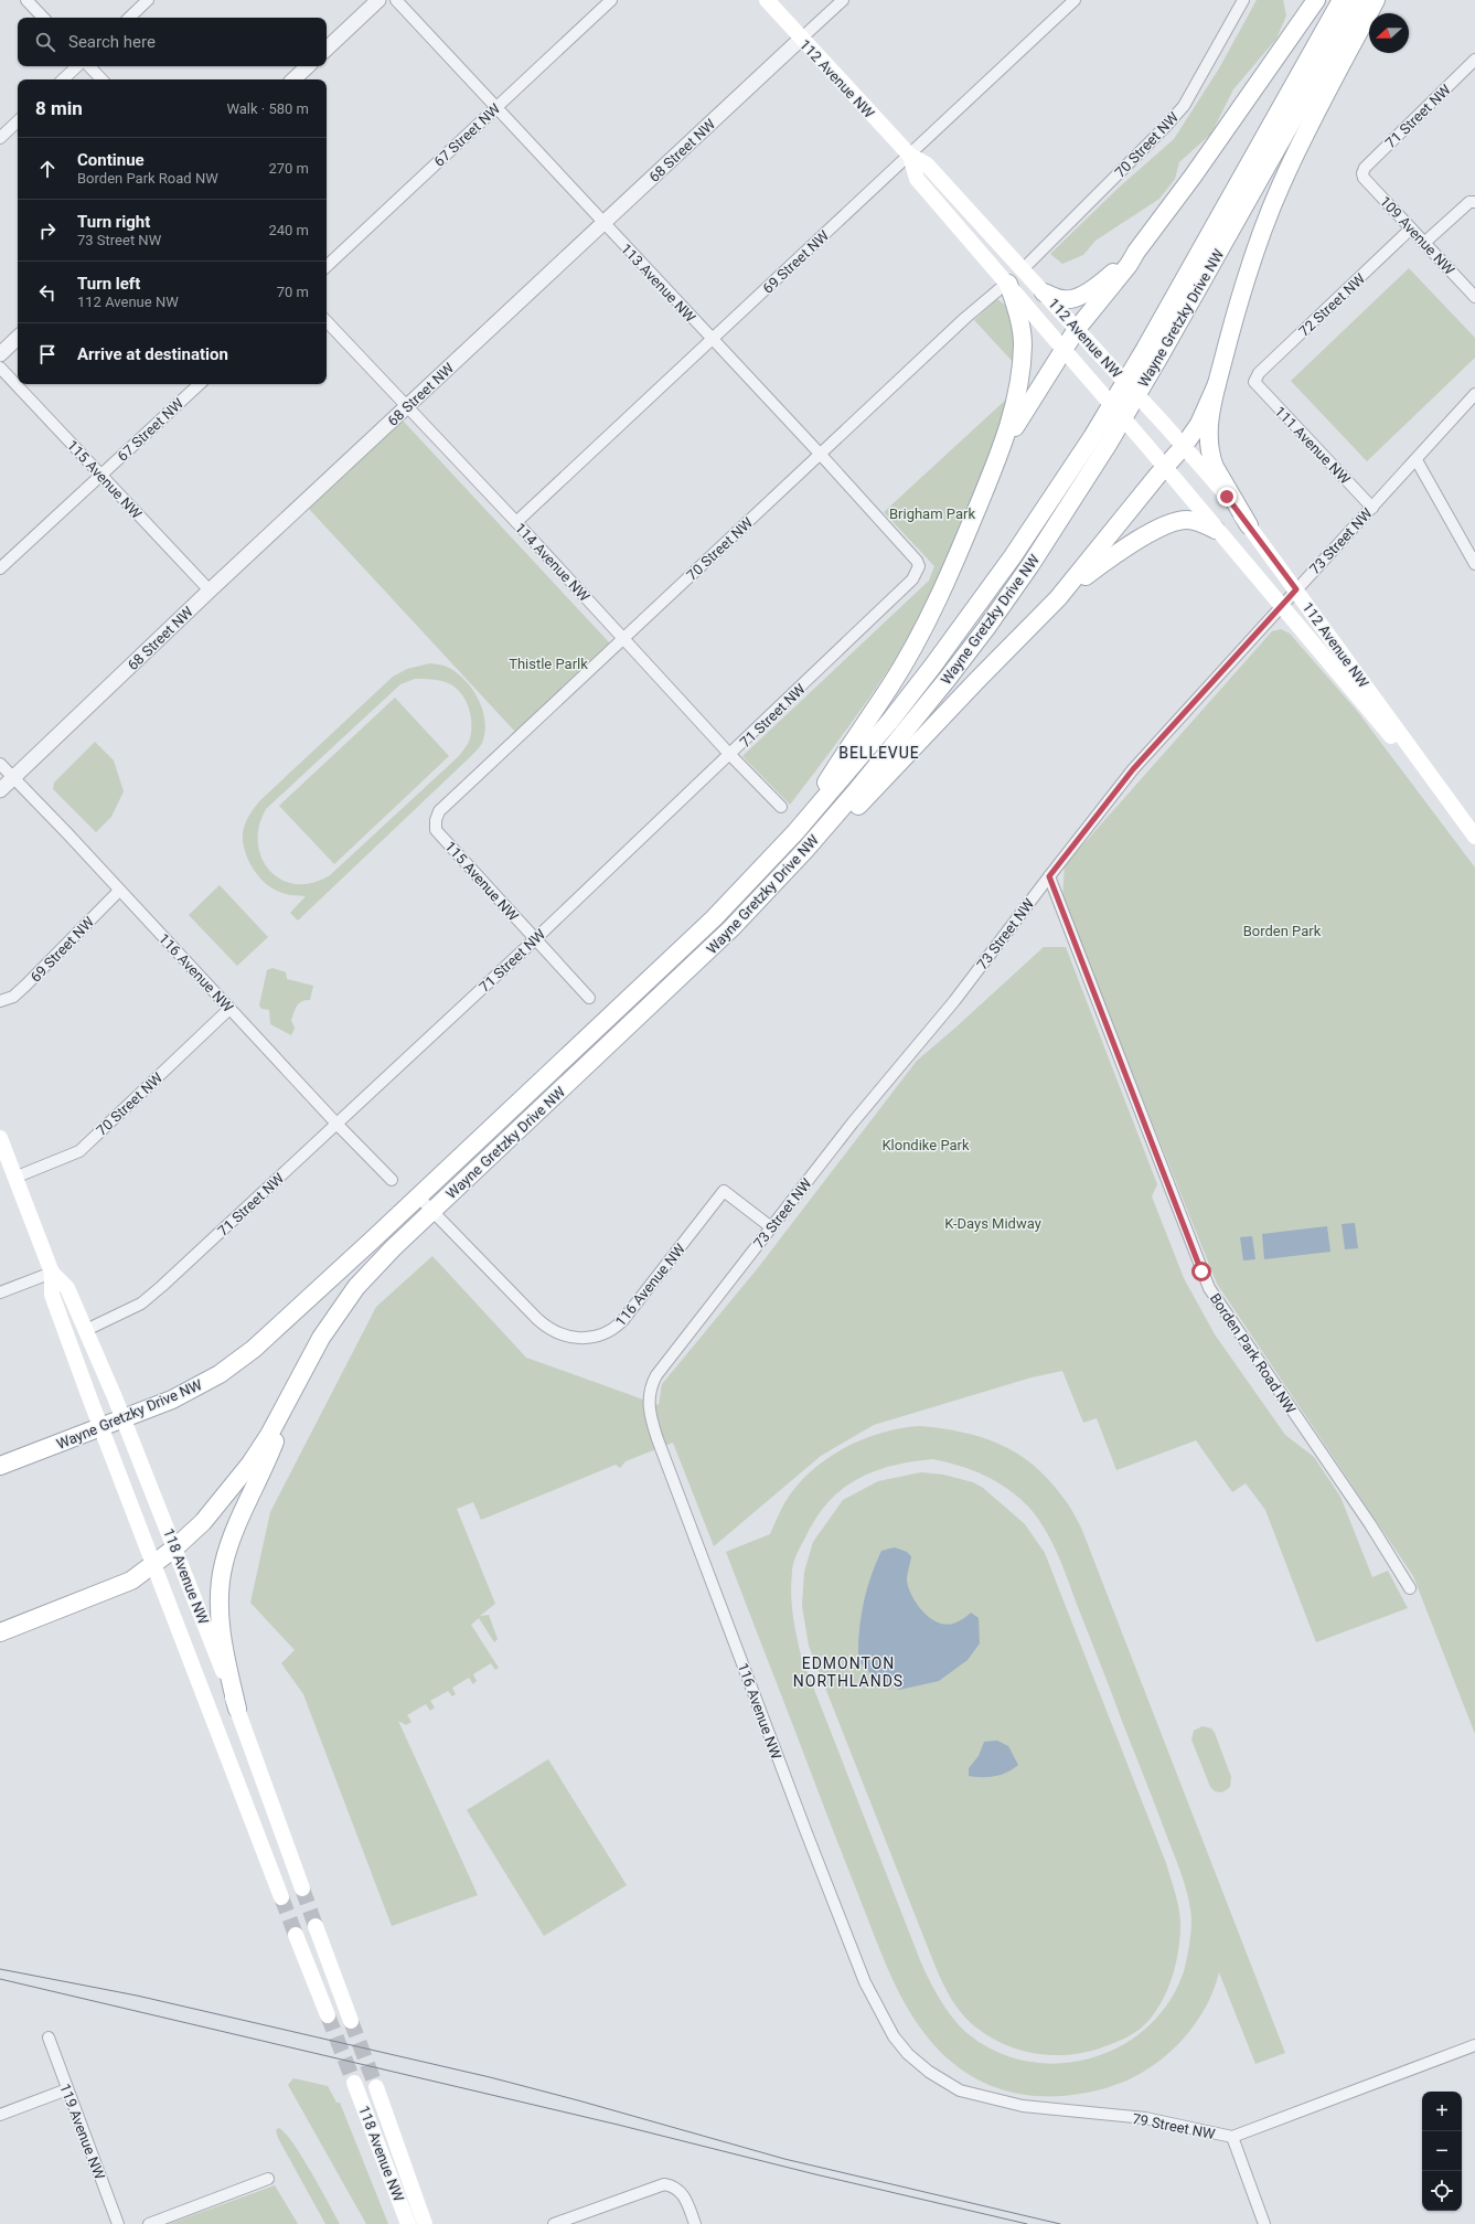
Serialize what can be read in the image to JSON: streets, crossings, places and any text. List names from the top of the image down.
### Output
{
  "streets": {
    "main road": ["112 Avenue NW", "Wayne Gretzky Drive NW", "118 Avenue NW"],
    "street": [
      "71 Street NW",
      "67 Street NW",
      "70 Street NW",
      "68 Street NW",
      "109 Avenue NW",
      "69 Street NW",
      "113 Avenue NW",
      "72 Street NW",
      "111 Avenue NW",
      "115 Avenue NW",
      "73 Street NW",
      "114 Avenue NW",
      "116 Avenue NW",
      "Borden Park Road NW",
      "79 Street NW",
      "119 Avenue NW"
    ]
  },
  "crossings": [
    ["112 Avenue NW", "70 Street NW"],
    ["112 Avenue NW", "68 Street NW"],
    ["112 Avenue NW", "69 Street NW"],
    ["112 Avenue NW", "73 Street NW"],
    ["71 Street NW", "109 Avenue NW"],
    ["71 Street NW", "113 Avenue NW"],
    ["71 Street NW", "115 Avenue NW"],
    ["71 Street NW", "114 Avenue NW"],
    ["71 Street NW", "116 Avenue NW"],
    ["71 Street NW", "118 Avenue NW"],
    ["67 Street NW", "113 Avenue NW"],
    ["67 Street NW", "115 Avenue NW"],
    ["70 Street NW", "113 Avenue NW"],
    ["70 Street NW", "115 Avenue NW"],
    ["70 Street NW", "114 Avenue NW"],
    ["70 Street NW", "116 Avenue NW"],
    ["70 Street NW", "118 Avenue NW"],
    ["68 Street NW", "113 Avenue NW"],
    ["68 Street NW", "115 Avenue NW"],
    ["68 Street NW", "114 Avenue NW"],
    ["68 Street NW", "116 Avenue NW"],
    ["109 Avenue NW", "72 Street NW"],
    ["69 Street NW", "113 Avenue NW"],
    ["69 Street NW", "114 Avenue NW"],
    ["69 Street NW", "116 Avenue NW"],
    ["72 Street NW", "111 Avenue NW"],
    ["Wayne Gretzky Drive NW", "116 Avenue NW"],
    ["Wayne Gretzky Drive NW", "118 Avenue NW"],
    ["111 Avenue NW", "73 Street NW"],
    ["73 Street NW", "116 Avenue NW"],
    ["73 Street NW", "Borden Park Road NW"],
    ["116 Avenue NW", "79 Street NW"]
  ],
  "districts": ["BELLEVUE", "EDMONTON NORTHLANDS"],
  "parks": [
    "Brigham Park",
    "Thistle Parlk",
    "Borden Park",
    "Klondike Park",
    "K-Days Midway"
  ],
  "north": "left",
  "page": {
    "search": "Search here",
    "heading": ["8 min", "Walk · 580 m"],
    "list": [
      ["Continue", "Borden Park Road NW", "270 m"],
      ["Turn right", "73 Street NW", "240 m"],
      ["Turn left", "112 Avenue NW", "70 m"],
      "Arrive at destination"
    ],
    "map_buttons": ["+", "−"]
  }
}
